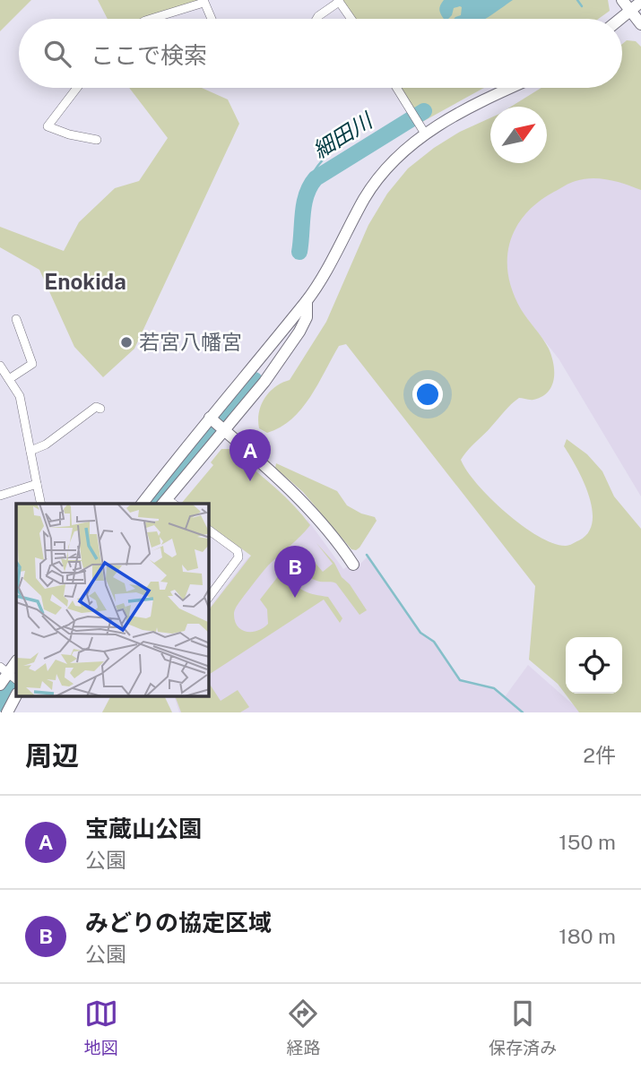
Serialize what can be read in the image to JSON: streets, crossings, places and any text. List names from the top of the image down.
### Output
{
  "districts": ["Enokida"],
  "water": ["細田川"],
  "places": ["若宮八幡宮"],
  "north": "top right",
  "page": {
    "search": "ここで検索",
    "pins": ["A", "B"],
    "heading": ["周辺", "2件"],
    "list": [
      {
        "mark": "A",
        "name": "宝蔵山公園",
        "note": "公園",
        "value": "150 m"
      },
      {
        "mark": "B",
        "name": "みどりの協定区域",
        "note": "公園",
        "value": "180 m"
      }
    ],
    "nav": ["地図", "経路", "保存済み"]
  }
}
